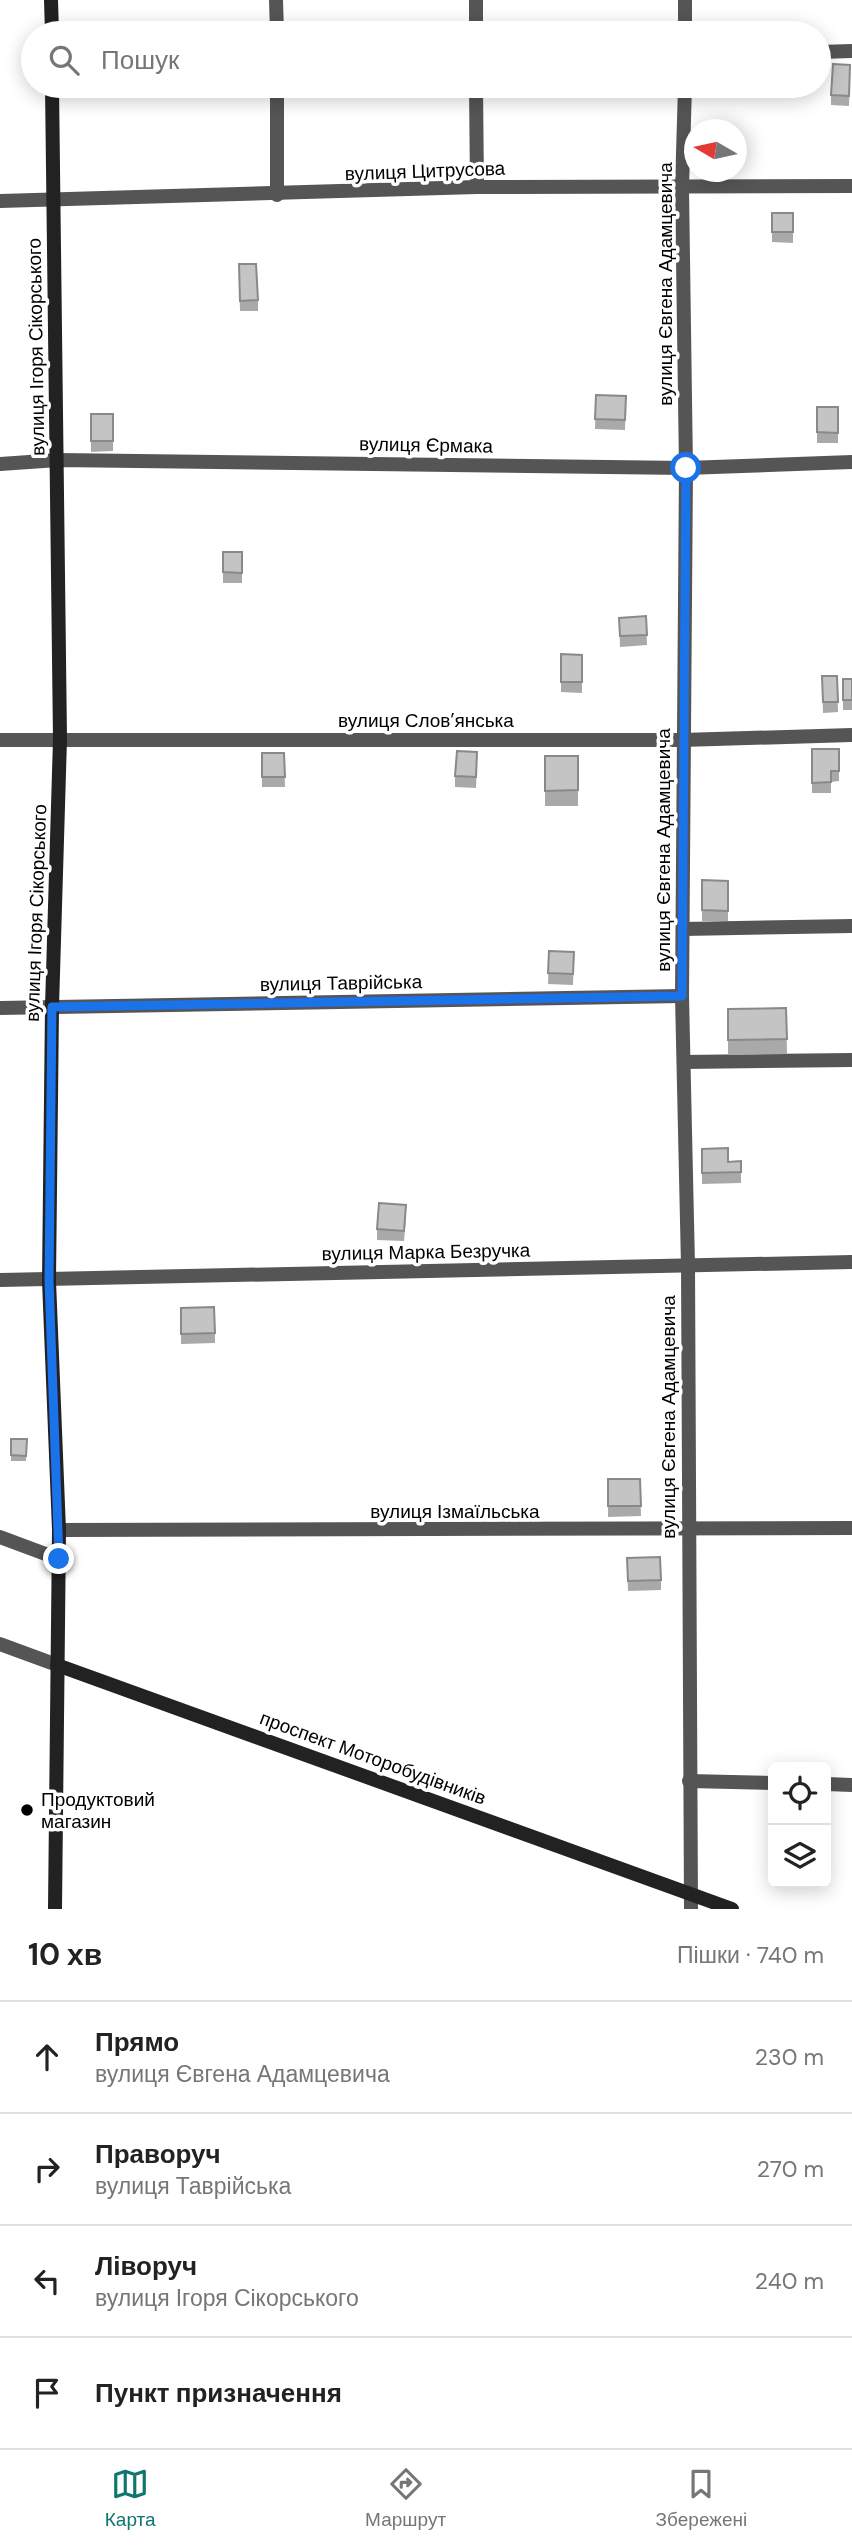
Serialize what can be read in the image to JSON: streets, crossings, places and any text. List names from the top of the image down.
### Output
{
  "streets": {
    "main road": ["вулиця Ігоря Сікорського", "проспект Моторобудівників"],
    "street": [
      "вулиця Цитрусова",
      "вулиця Євгена Адамцевича",
      "вулиця Єрмака",
      "вулиця Слов’янська",
      "вулиця Таврійська",
      "вулиця Марка Безручка",
      "вулиця Ізмаїльська"
    ]
  },
  "crossings": [
    ["вулиця Цитрусова", "вулиця Євгена Адамцевича"],
    ["вулиця Цитрусова", "вулиця Ігоря Сікорського"],
    ["вулиця Євгена Адамцевича", "вулиця Єрмака"],
    ["вулиця Євгена Адамцевича", "вулиця Слов’янська"],
    ["вулиця Євгена Адамцевича", "вулиця Таврійська"],
    ["вулиця Євгена Адамцевича", "вулиця Марка Безручка"],
    ["вулиця Євгена Адамцевича", "вулиця Ізмаїльська"],
    ["вулиця Євгена Адамцевича", "проспект Моторобудівників"],
    ["вулиця Ігоря Сікорського", "вулиця Єрмака"],
    ["вулиця Ігоря Сікорського", "вулиця Слов’янська"],
    ["вулиця Ігоря Сікорського", "вулиця Таврійська"],
    ["вулиця Ігоря Сікорського", "вулиця Марка Безручка"],
    ["вулиця Ігоря Сікорського", "вулиця Ізмаїльська"],
    ["вулиця Ігоря Сікорського", "проспект Моторобудівників"]
  ],
  "places": ["Продуктовий магазин"],
  "north": "left",
  "page": {
    "search": "Пошук",
    "heading": ["10 хв", "Пішки · 740 m"],
    "list": [
      ["Прямо", "вулиця Євгена Адамцевича", "230 m"],
      ["Праворуч", "вулиця Таврійська", "270 m"],
      ["Ліворуч", "вулиця Ігоря Сікорського", "240 m"],
      "Пункт призначення"
    ],
    "nav": ["Карта", "Маршрут", "Збережені"]
  }
}
